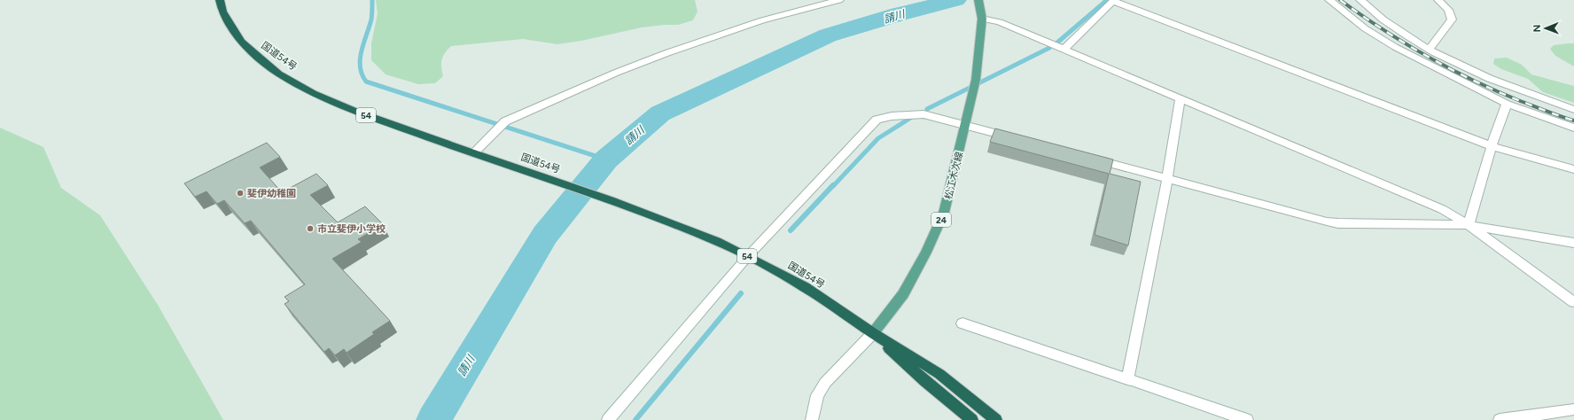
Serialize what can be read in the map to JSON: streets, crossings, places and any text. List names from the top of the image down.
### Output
{
  "streets": {
    "highway": ["国道54号", "54"],
    "main road": ["松江木次線", "24"]
  },
  "crossings": [
    ["国道54号", "松江木次線"]
  ],
  "water": ["請川"],
  "places": ["斐伊幼稚園", "市立斐伊小学校"],
  "north": "left"
}
